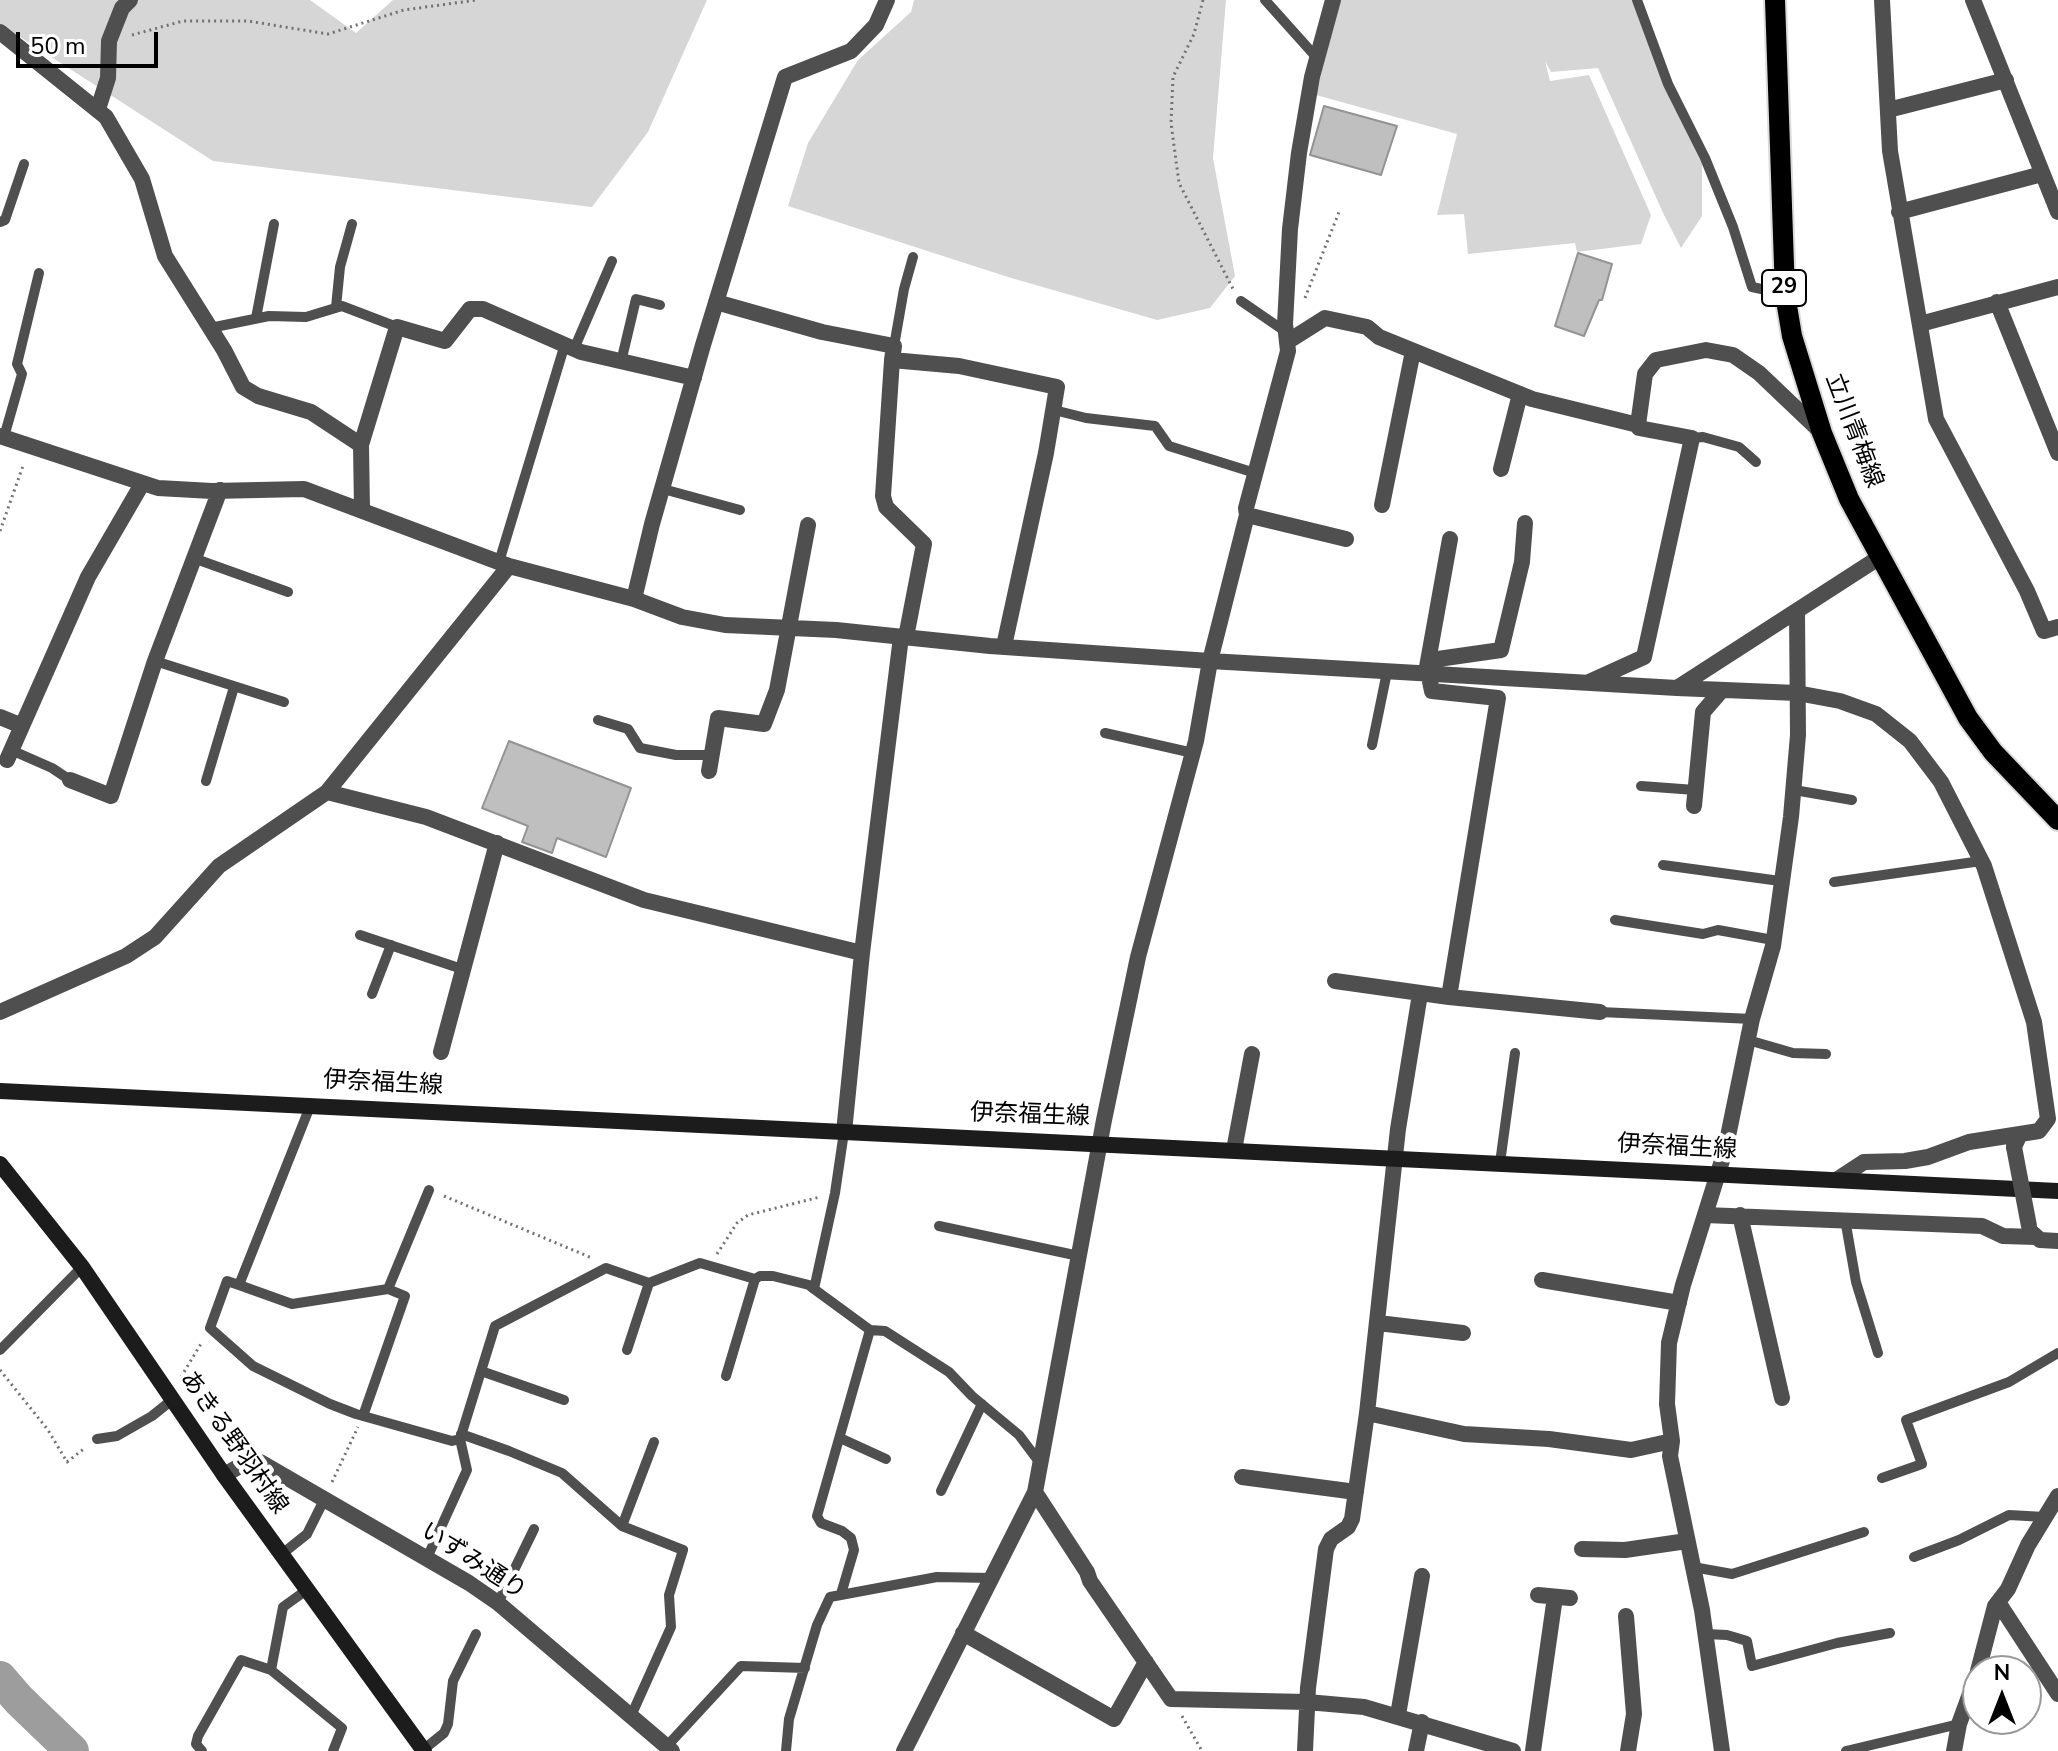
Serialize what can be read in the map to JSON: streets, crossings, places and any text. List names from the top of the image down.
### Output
{
  "streets": {
    "main road": [
      "29",
      "立川青梅線",
      "伊奈福生線",
      "あきる野羽村線"
    ],
    "street": ["いずみ通り"]
  },
  "crossings": [
    ["あきる野羽村線", "いずみ通り"]
  ],
  "scale_bar": "50 m",
  "north": "top"
}
